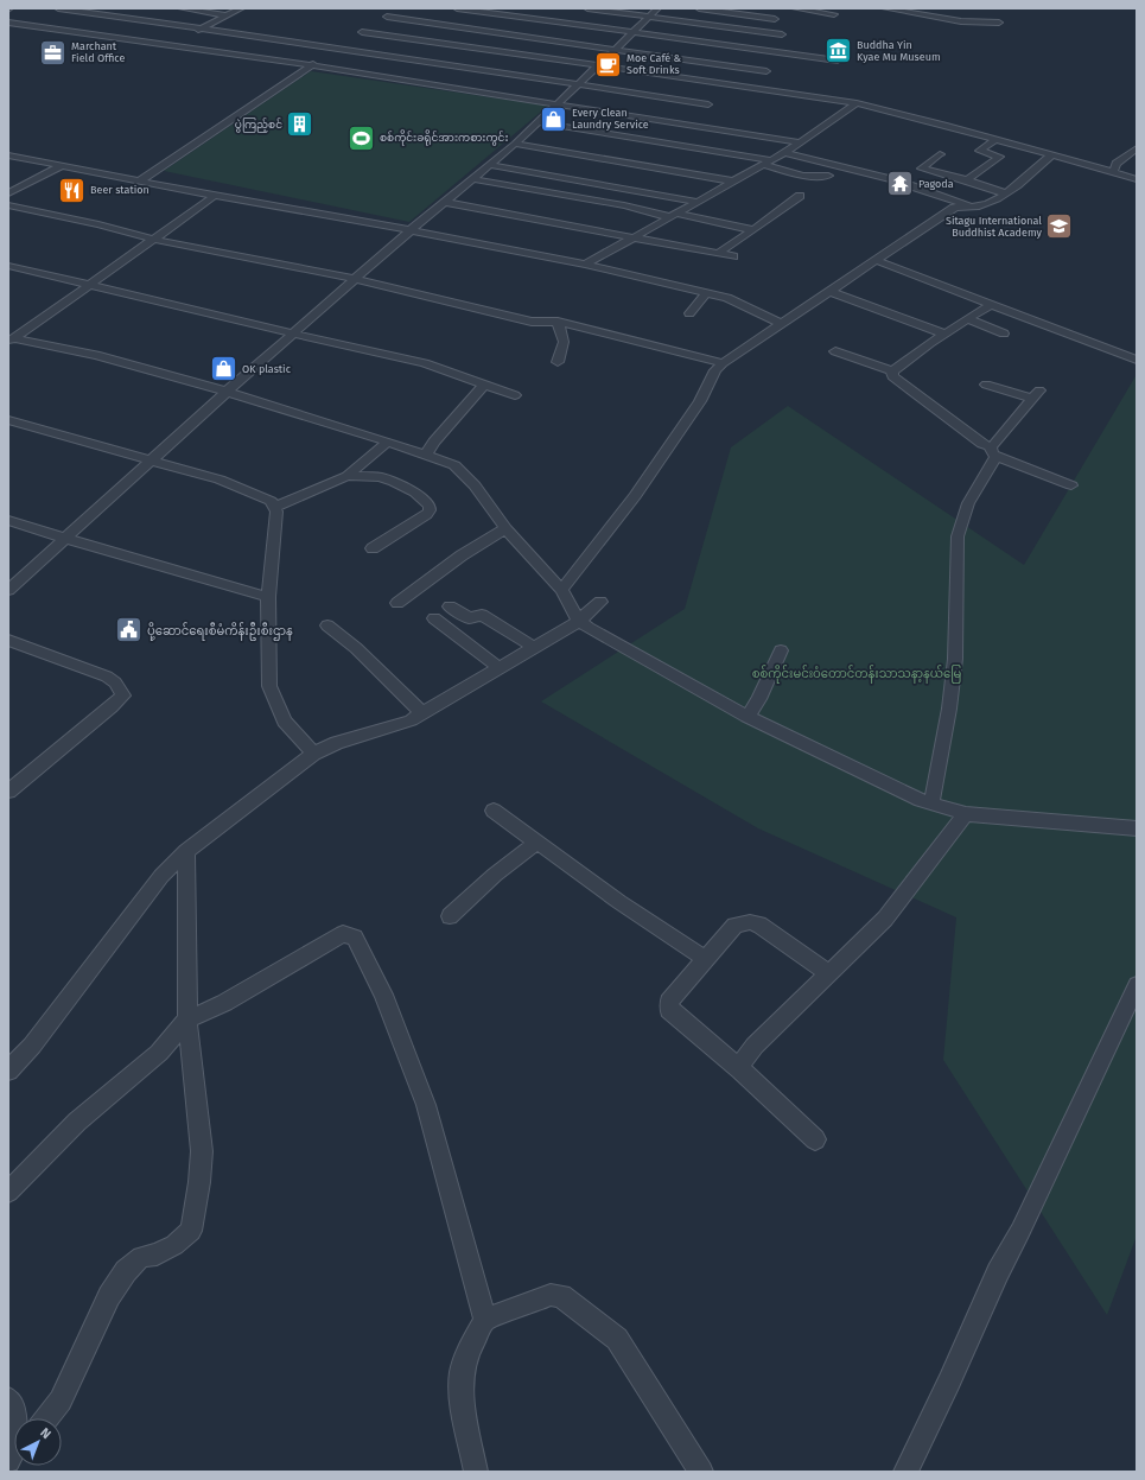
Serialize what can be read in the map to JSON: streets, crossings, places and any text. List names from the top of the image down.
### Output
{
  "parks": ["စစ်ကိုင်းမင်းဝံတောင်တန်းသာသနာ့နယ်မြေ"],
  "places": {
    "museum": ["Buddha Yin Kyae Mu Museum"],
    "office": ["Marchant Field Office"],
    "cafe": ["Moe Café & Soft Drinks"],
    "shop": ["Every Clean Laundry Service", "OK plastic"],
    "building": ["ပွဲကြည့်စင်"],
    "sports": ["စစ်ကိုင်းခရိုင်အားကစားကွင်း"],
    "temple": ["Pagoda"],
    "restaurant": ["Beer station"],
    "school or university": ["Sitagu International Buddhist Academy"],
    "public building": ["ပို့ဆောင်ရေးစီမံကိန်းဦးစီးဌာန"]
  },
  "north": "top right"
}
